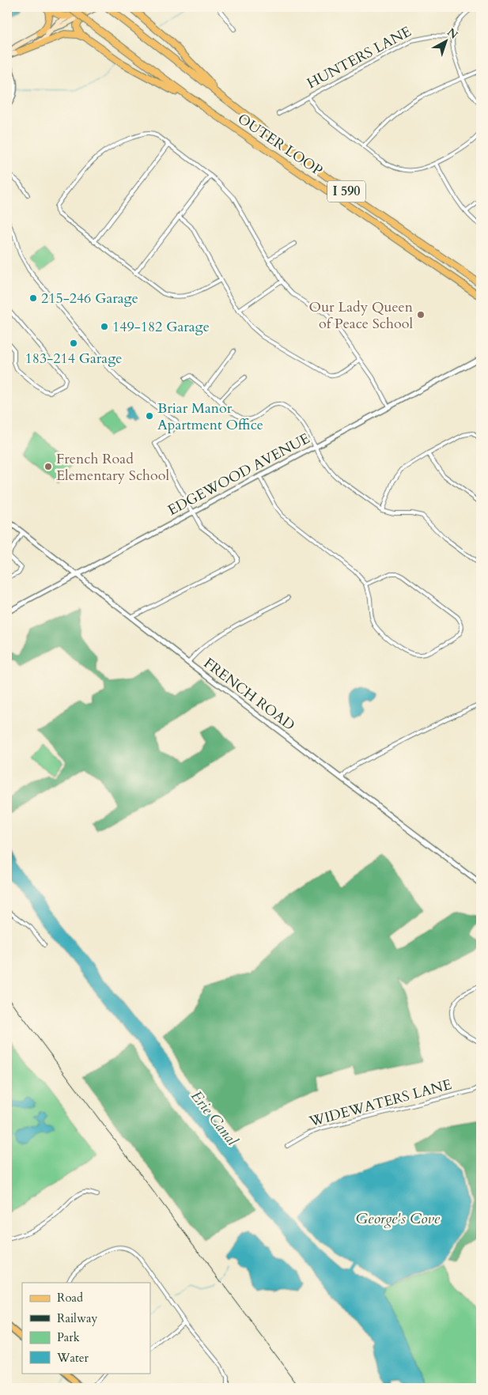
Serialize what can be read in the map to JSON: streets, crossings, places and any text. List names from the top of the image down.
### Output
{
  "streets": {
    "highway": ["OUTER LOOP", "I 590"],
    "street": [
      "HUNTERS LANE",
      "EDGEWOOD AVENUE",
      "FRENCH ROAD",
      "WIDEWATERS LANE"
    ]
  },
  "crossings": [
    ["EDGEWOOD AVENUE", "FRENCH ROAD"]
  ],
  "water": ["Erie Canal", "George's Cove"],
  "places": [
    "215-246 Garage",
    "Our Lady Queen of Peace School",
    "149-182 Garage",
    "183-214 Garage",
    "Briar Manor Apartment Office",
    "French Road Elementary School"
  ],
  "legend": [
    "Road",
    "Railway",
    "Park",
    "Water"
  ],
  "north": "top right"
}
